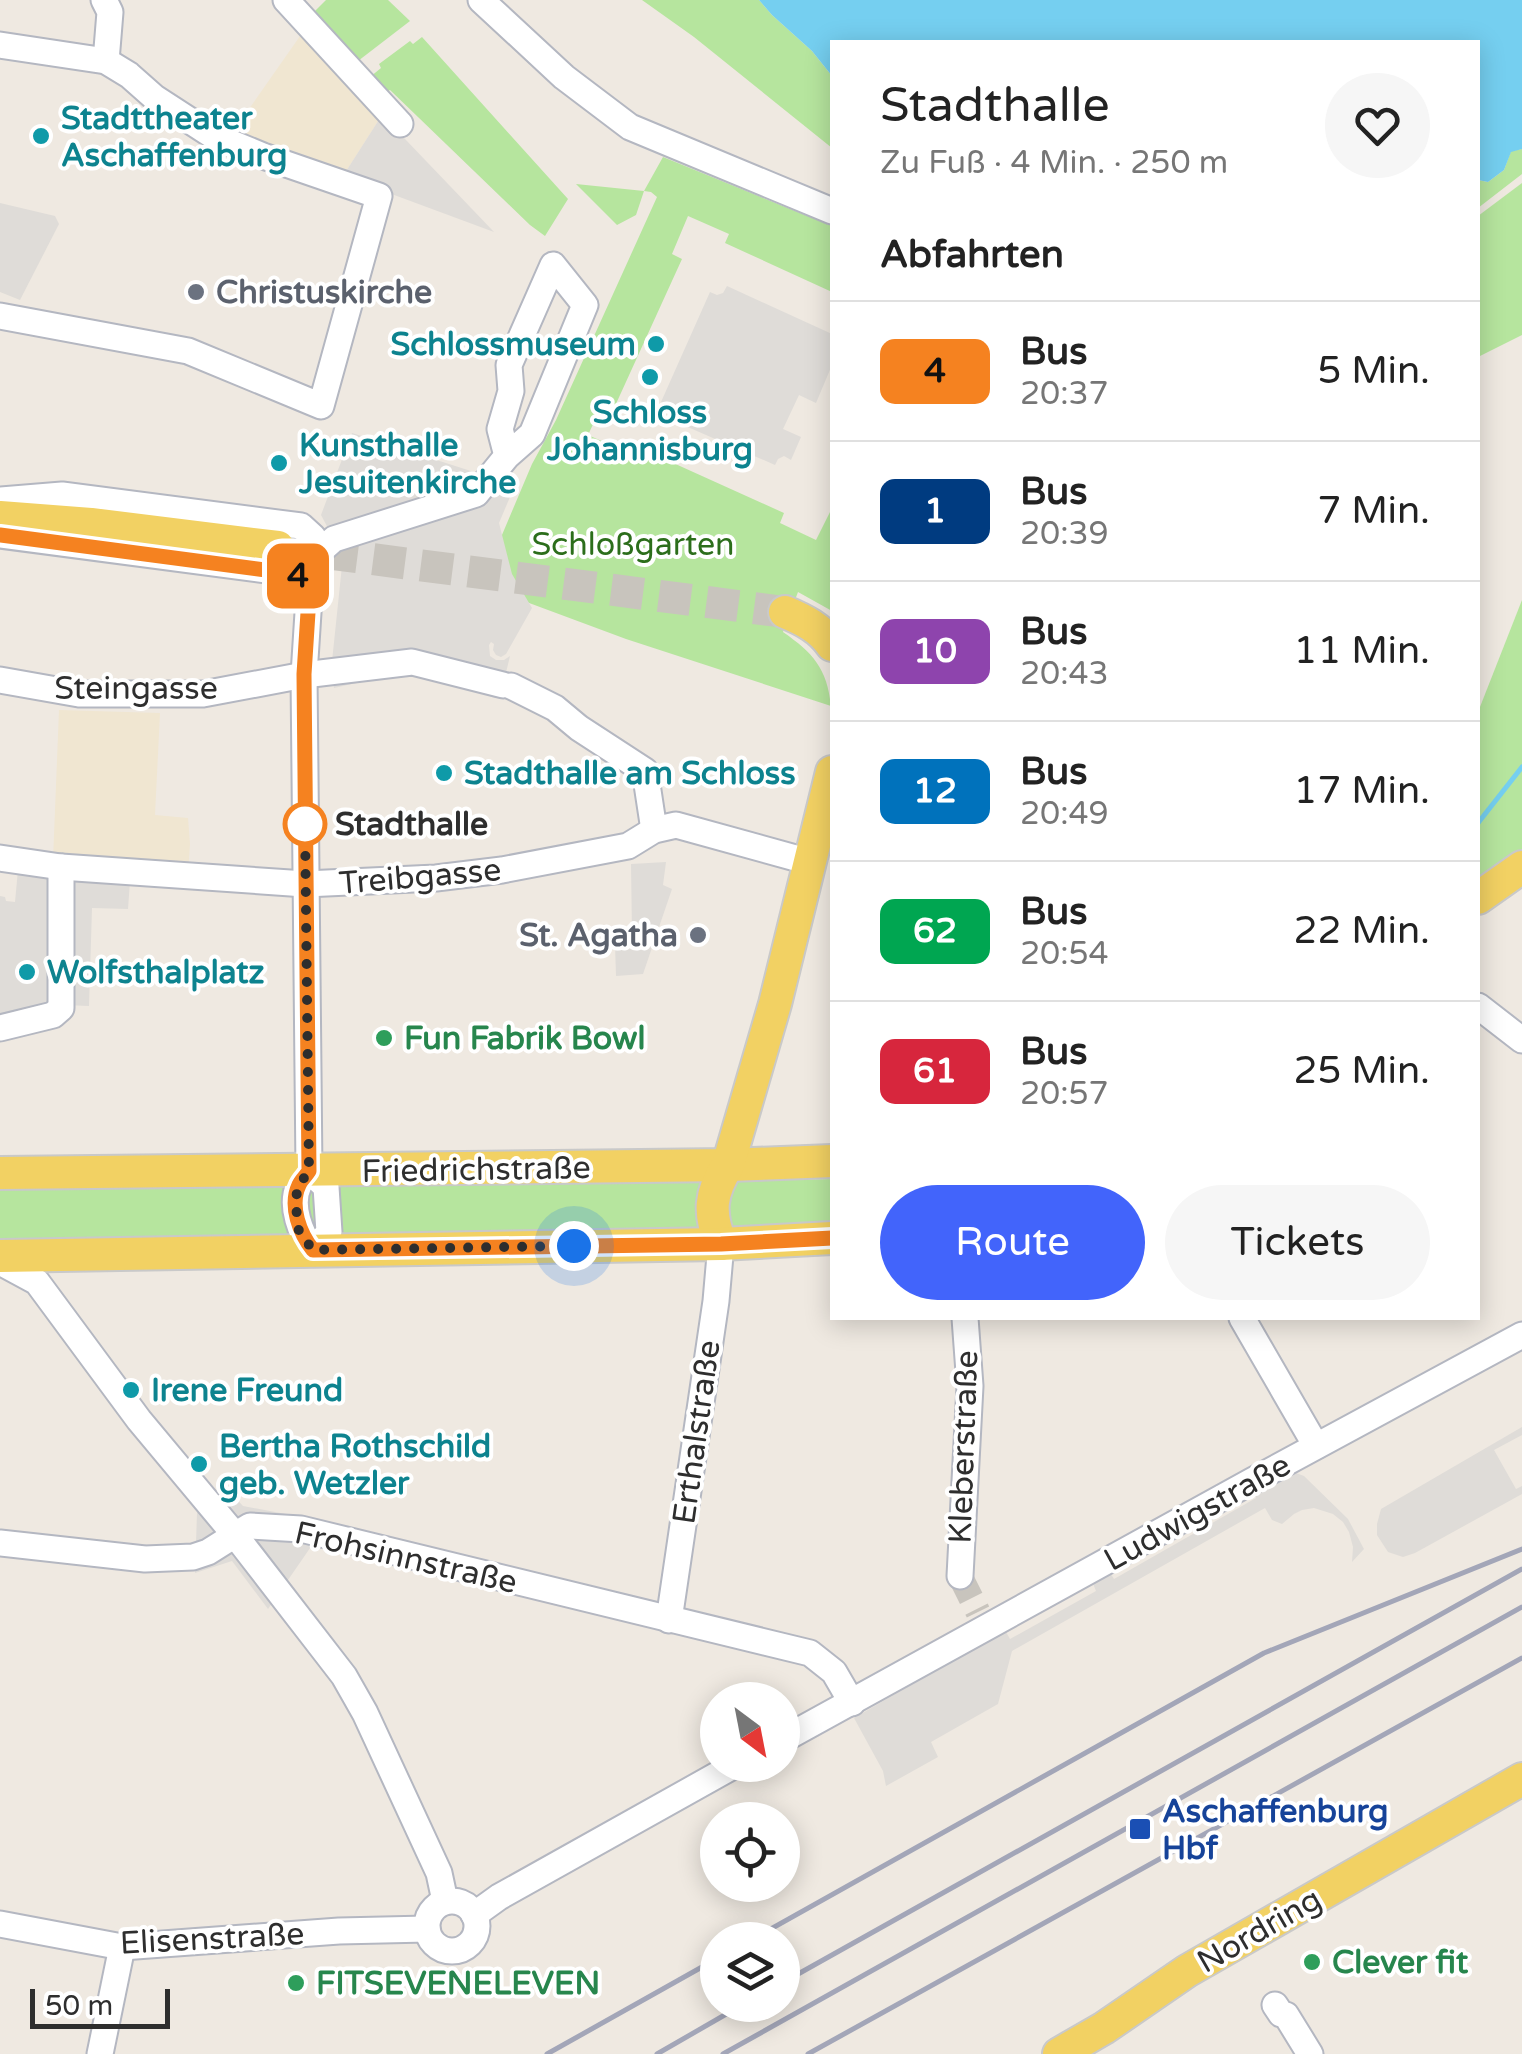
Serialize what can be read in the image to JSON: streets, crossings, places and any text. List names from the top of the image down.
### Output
{
  "streets": {
    "main road": ["Friedrichstraße", "Erthalstraße", "Nordring"],
    "street": [
      "Steingasse",
      "Treibgasse",
      "Kleberstraße",
      "Ludwigstraße",
      "Frohsinnstraße",
      "Elisenstraße"
    ]
  },
  "crossings": [
    ["Steingasse", "Treibgasse"],
    ["Friedrichstraße", "Erthalstraße"],
    ["Erthalstraße", "Frohsinnstraße"],
    ["Ludwigstraße", "Frohsinnstraße"]
  ],
  "parks": ["Schloßgarten"],
  "places": {
    "other": [
      "Stadttheater Aschaffenburg",
      "Christuskirche",
      "Schlossmuseum",
      "Schloss Johannisburg",
      "Kunsthalle Jesuitenkirche",
      "Stadthalle am Schloss",
      "Stadthalle",
      "St. Agatha",
      "Wolfsthalplatz",
      "Fun Fabrik Bowl",
      "Irene Freund",
      "Bertha Rothschild geb. Wetzler",
      "Clever fit",
      "FITSEVENELEVEN"
    ],
    "transit": ["Aschaffenburg Hbf"]
  },
  "lines": ["bus line 4"],
  "scale_bar": "50 m",
  "north": "bottom right",
  "page": {
    "on_map": "4",
    "heading": [
      ["Stadthalle", "Zu Fuß · 4 Min. · 250 m"],
      "Abfahrten"
    ],
    "list": [
      {
        "mark": "4",
        "name": "Bus",
        "note": "20:37",
        "value": "5 Min."
      },
      {
        "mark": "1",
        "name": "Bus",
        "note": "20:39",
        "value": "7 Min."
      },
      {
        "mark": "10",
        "name": "Bus",
        "note": "20:43",
        "value": "11 Min."
      },
      {
        "mark": "12",
        "name": "Bus",
        "note": "20:49",
        "value": "17 Min."
      },
      {
        "mark": "62",
        "name": "Bus",
        "note": "20:54",
        "value": "22 Min."
      },
      {
        "mark": "61",
        "name": "Bus",
        "note": "20:57",
        "value": "25 Min."
      }
    ],
    "buttons": ["Route", "Tickets"],
    "scale": "50 m"
  }
}
